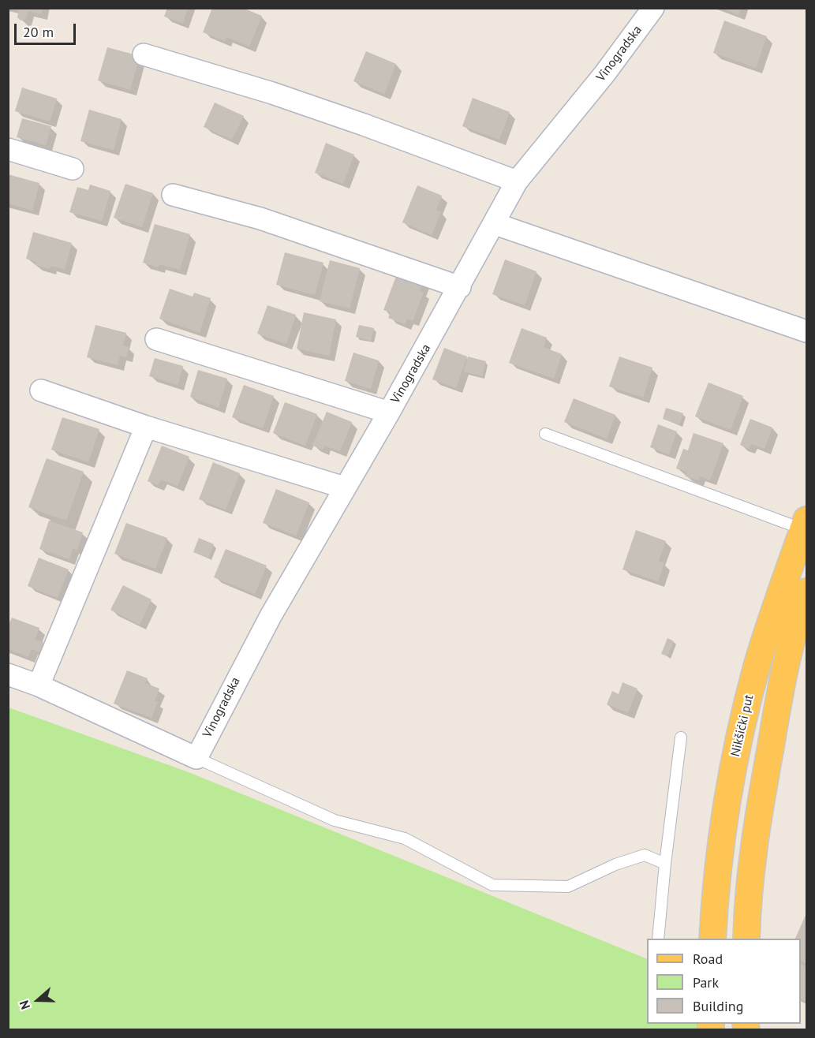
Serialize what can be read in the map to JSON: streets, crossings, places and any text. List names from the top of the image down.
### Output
{
  "streets": {
    "main road": ["Nikšićki put"],
    "street": ["Vinogradska"]
  },
  "legend": ["Road", "Park", "Building"],
  "scale_bar": "20 m",
  "north": "left"
}
